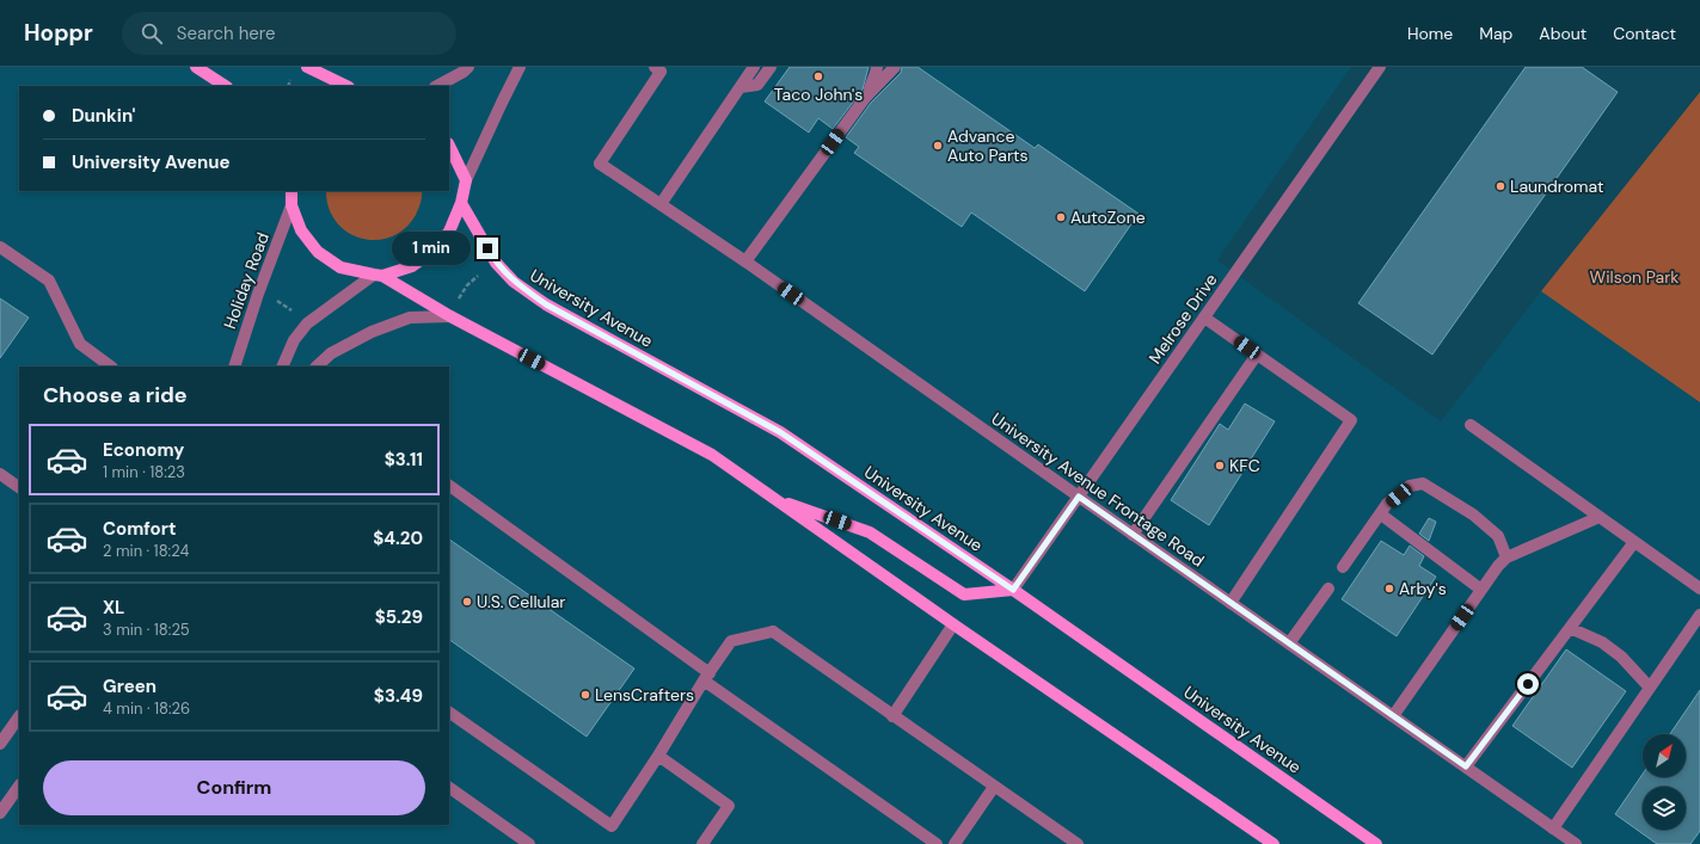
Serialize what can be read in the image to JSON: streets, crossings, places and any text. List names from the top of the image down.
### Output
{
  "streets": {
    "main road": ["University Avenue"],
    "street": ["Holiday Road", "Melrose Drive", "University Avenue Frontage Road"]
  },
  "crossings": [
    ["University Avenue", "Melrose Drive"],
    ["Melrose Drive", "University Avenue Frontage Road"]
  ],
  "parks": ["Wilson Park"],
  "places": [
    "Taco John's",
    "Advance Auto Parts",
    "Laundromat",
    "AutoZone",
    "KFC",
    "Arby's",
    "U.S. Cellular",
    "LensCrafters"
  ],
  "north": "top right",
  "page": {
    "header": "Hoppr",
    "search": "Search here",
    "nav": [
      "Home",
      "Map",
      "About",
      "Contact"
    ],
    "banner": ["Dunkin'", "University Avenue"],
    "bubble": "1 min",
    "heading": "Choose a ride",
    "list": [
      {
        "name": "Economy",
        "note": "1 min · 18:23",
        "value": "$3.11"
      },
      {
        "name": "Comfort",
        "note": "2 min · 18:24",
        "value": "$4.20"
      },
      {
        "name": "XL",
        "note": "3 min · 18:25",
        "value": "$5.29"
      },
      {
        "name": "Green",
        "note": "4 min · 18:26",
        "value": "$3.49"
      }
    ],
    "buttons": "Confirm"
  }
}
